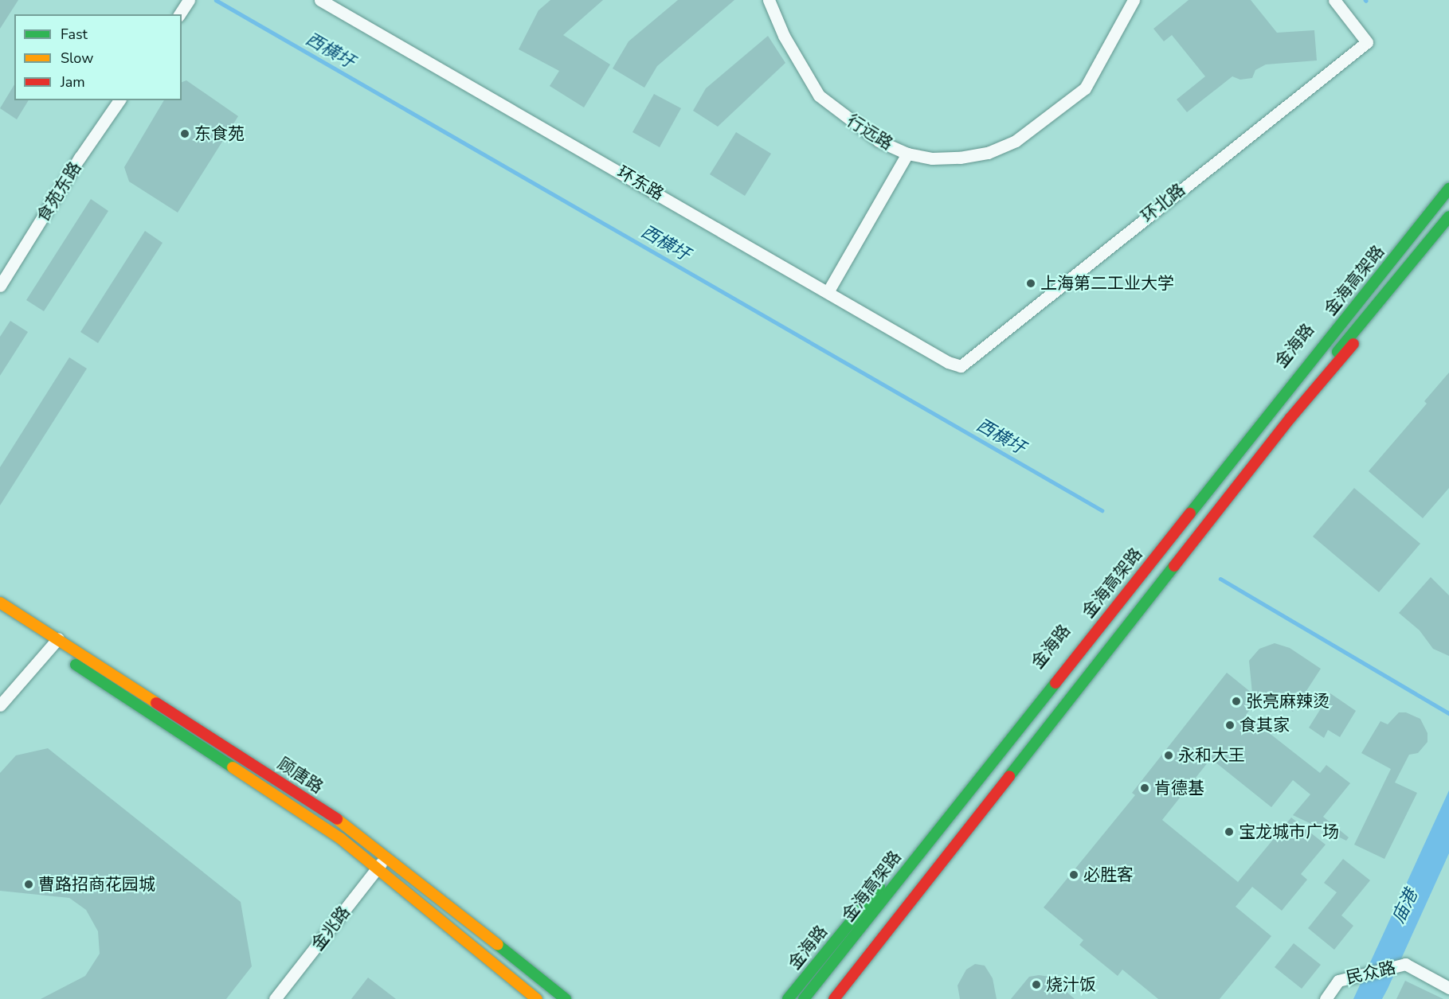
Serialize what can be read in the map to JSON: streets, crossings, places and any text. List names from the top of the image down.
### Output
{
  "streets": {
    "main road": ["金海高架路", "金海路", "顾唐路"],
    "street": [
      "行远路",
      "环东路",
      "食苑东路",
      "环北路",
      "金兆路",
      "民众路"
    ]
  },
  "crossings": [
    ["环东路", "环北路"],
    ["顾唐路", "金兆路"]
  ],
  "water": ["西横圩", "庙港"],
  "places": [
    "东食苑",
    "上海第二工业大学",
    "张亮麻辣烫",
    "食其家",
    "永和大王",
    "肯德基",
    "宝龙城市广场",
    "必胜客",
    "曹路招商花园城",
    "烧汁饭"
  ],
  "legend": ["Fast", "Slow", "Jam"]
}
